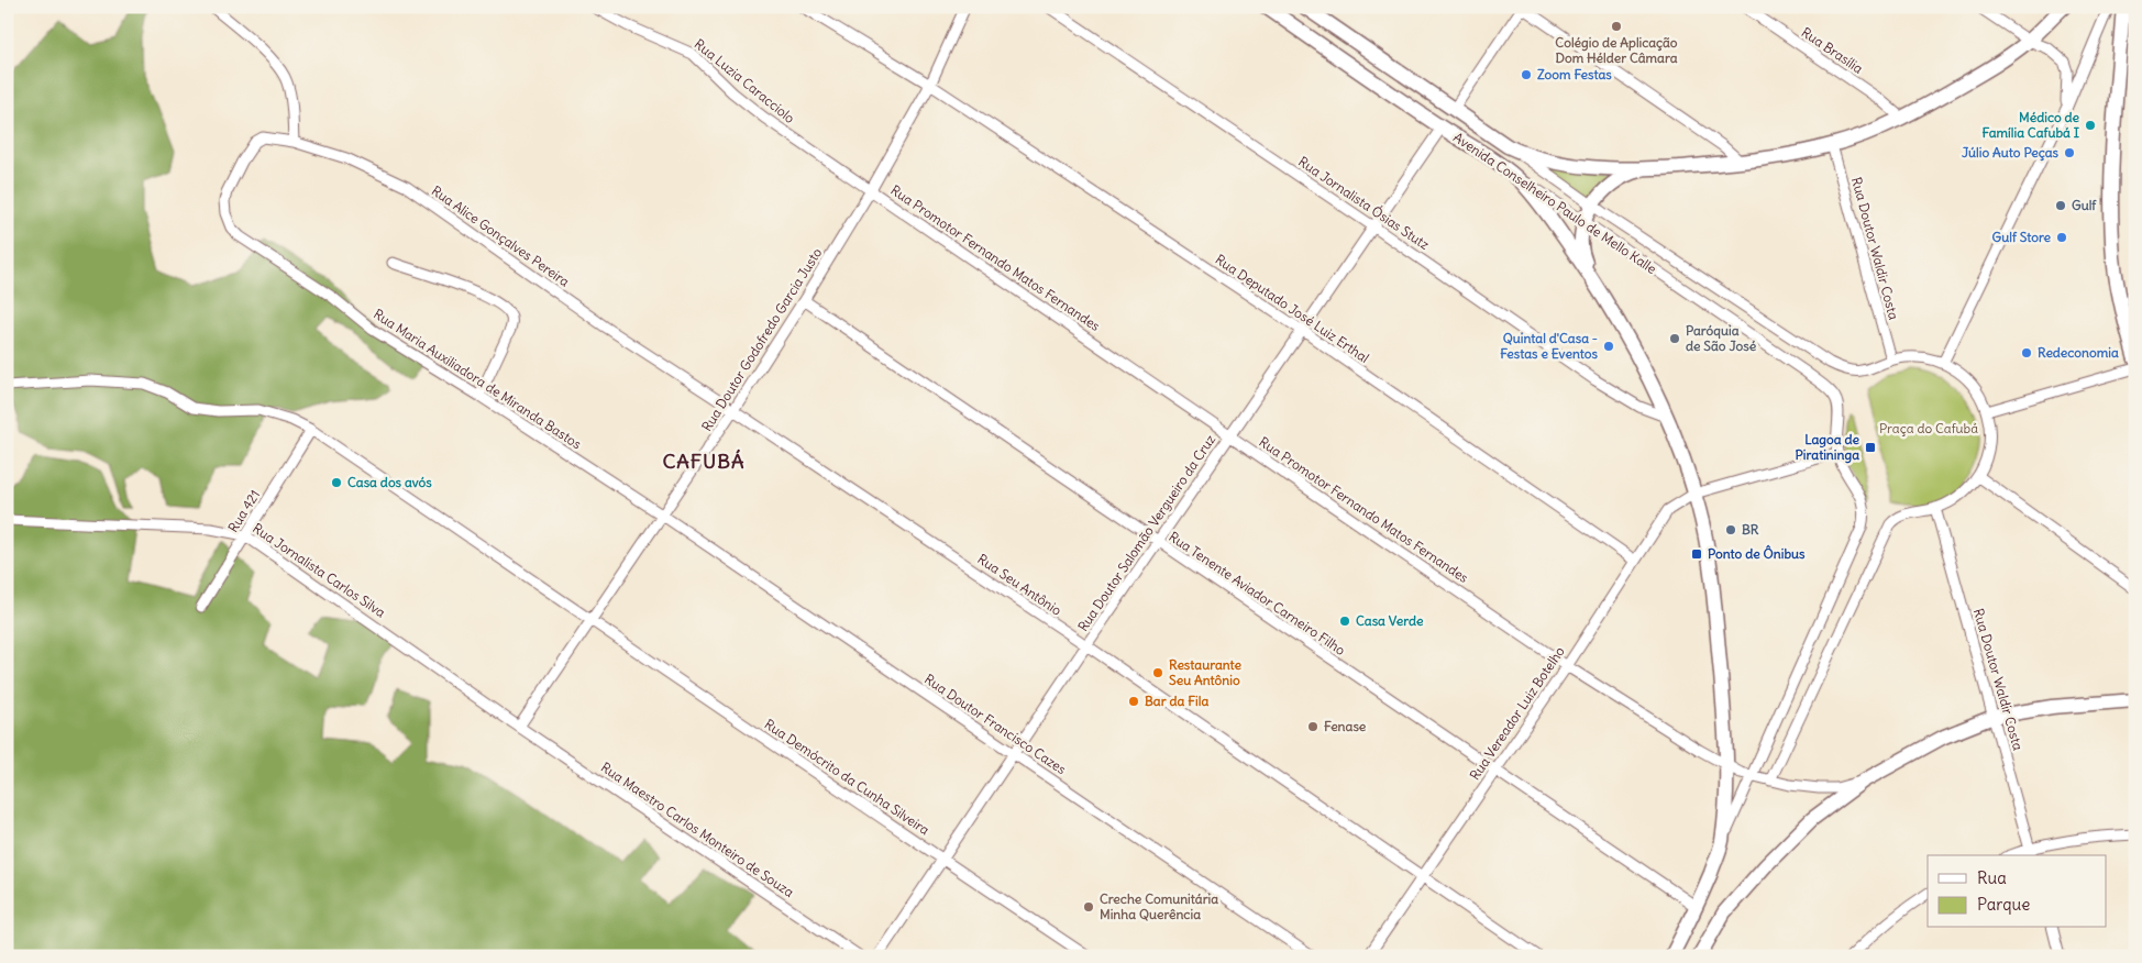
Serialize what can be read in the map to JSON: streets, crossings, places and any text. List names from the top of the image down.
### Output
{
  "streets": {
    "main road": ["Avenida Conselheiro Paulo de Mello Kalle"],
    "street": [
      "Rua Brasília",
      "Rua Luzia Caracciolo",
      "Rua Jornalista Ósias Stutz",
      "Rua Alice Gonçalves Pereira",
      "Rua Doutor Waldir Costa",
      "Rua Promotor Fernando Matos Fernandes",
      "Rua Deputado José Luiz Erthal",
      "Rua Doutor Godofredo Garcia Justo",
      "Rua Maria Auxiliadora de Miranda Bastos",
      "Rua 421",
      "Rua Doutor Salomão Vergueiro da Cruz",
      "Rua Jornalista Carlos Silva",
      "Rua Seu Antônio",
      "Rua Tenente Aviador Carneiro Filho",
      "Rua Vereador Luiz Botelho",
      "Rua Doutor Francisco Cazes",
      "Rua Demócrito da Cunha Silveira",
      "Rua Maestro Carlos Monteiro de Souza"
    ]
  },
  "crossings": [
    ["Rua Luzia Caracciolo", "Rua Promotor Fernando Matos Fernandes"],
    ["Rua Luzia Caracciolo", "Rua Doutor Godofredo Garcia Justo"],
    ["Rua Jornalista Ósias Stutz", "Rua Doutor Salomão Vergueiro da Cruz"],
    ["Avenida Conselheiro Paulo de Mello Kalle", "Rua Doutor Waldir Costa"],
    ["Avenida Conselheiro Paulo de Mello Kalle", "Rua Doutor Salomão Vergueiro da Cruz"],
    ["Avenida Conselheiro Paulo de Mello Kalle", "Rua Vereador Luiz Botelho"],
    ["Rua Alice Gonçalves Pereira", "Rua Doutor Godofredo Garcia Justo"],
    ["Rua Alice Gonçalves Pereira", "Rua Maria Auxiliadora de Miranda Bastos"],
    ["Rua Alice Gonçalves Pereira", "Rua Seu Antônio"],
    ["Rua Promotor Fernando Matos Fernandes", "Rua Doutor Godofredo Garcia Justo"],
    ["Rua Promotor Fernando Matos Fernandes", "Rua Doutor Salomão Vergueiro da Cruz"],
    ["Rua Promotor Fernando Matos Fernandes", "Rua Vereador Luiz Botelho"],
    ["Rua Deputado José Luiz Erthal", "Rua Doutor Godofredo Garcia Justo"],
    ["Rua Deputado José Luiz Erthal", "Rua Doutor Salomão Vergueiro da Cruz"],
    ["Rua Deputado José Luiz Erthal", "Rua Vereador Luiz Botelho"],
    ["Rua Doutor Godofredo Garcia Justo", "Rua Maria Auxiliadora de Miranda Bastos"],
    ["Rua Doutor Godofredo Garcia Justo", "Rua Jornalista Carlos Silva"],
    ["Rua Doutor Godofredo Garcia Justo", "Rua Seu Antônio"],
    ["Rua Doutor Godofredo Garcia Justo", "Rua Tenente Aviador Carneiro Filho"],
    ["Rua Doutor Godofredo Garcia Justo", "Rua Doutor Francisco Cazes"],
    ["Rua Doutor Godofredo Garcia Justo", "Rua Demócrito da Cunha Silveira"],
    ["Rua Doutor Godofredo Garcia Justo", "Rua Maestro Carlos Monteiro de Souza"],
    ["Rua Maria Auxiliadora de Miranda Bastos", "Rua Doutor Francisco Cazes"],
    ["Rua 421", "Rua Jornalista Carlos Silva"],
    ["Rua 421", "Rua Demócrito da Cunha Silveira"],
    ["Rua Doutor Salomão Vergueiro da Cruz", "Rua Seu Antônio"],
    ["Rua Doutor Salomão Vergueiro da Cruz", "Rua Tenente Aviador Carneiro Filho"],
    ["Rua Doutor Salomão Vergueiro da Cruz", "Rua Doutor Francisco Cazes"],
    ["Rua Doutor Salomão Vergueiro da Cruz", "Rua Demócrito da Cunha Silveira"],
    ["Rua Jornalista Carlos Silva", "Rua Maestro Carlos Monteiro de Souza"],
    ["Rua Seu Antônio", "Rua Vereador Luiz Botelho"],
    ["Rua Tenente Aviador Carneiro Filho", "Rua Vereador Luiz Botelho"]
  ],
  "districts": ["CAFUBÁ"],
  "parks": ["Praça do Cafubá"],
  "places": {
    "other": [
      "Colégio de Aplicação Dom Hélder Câmara",
      "Zoom Festas",
      "Médico de Família Cafubá I",
      "Júlio Auto Peças",
      "Gulf",
      "Gulf Store",
      "Paróquia de São José",
      "Quintal d'Casa - Festas e Eventos",
      "Redeconomia",
      "Casa dos avós",
      "BR",
      "Casa Verde",
      "Restaurante Seu Antônio",
      "Bar da Fila",
      "Fenase",
      "Creche Comunitária Minha Querência"
    ],
    "transit": ["Lagoa de Piratininga", "Ponto de Ônibus"]
  },
  "legend": ["Rua", "Parque"]
}
